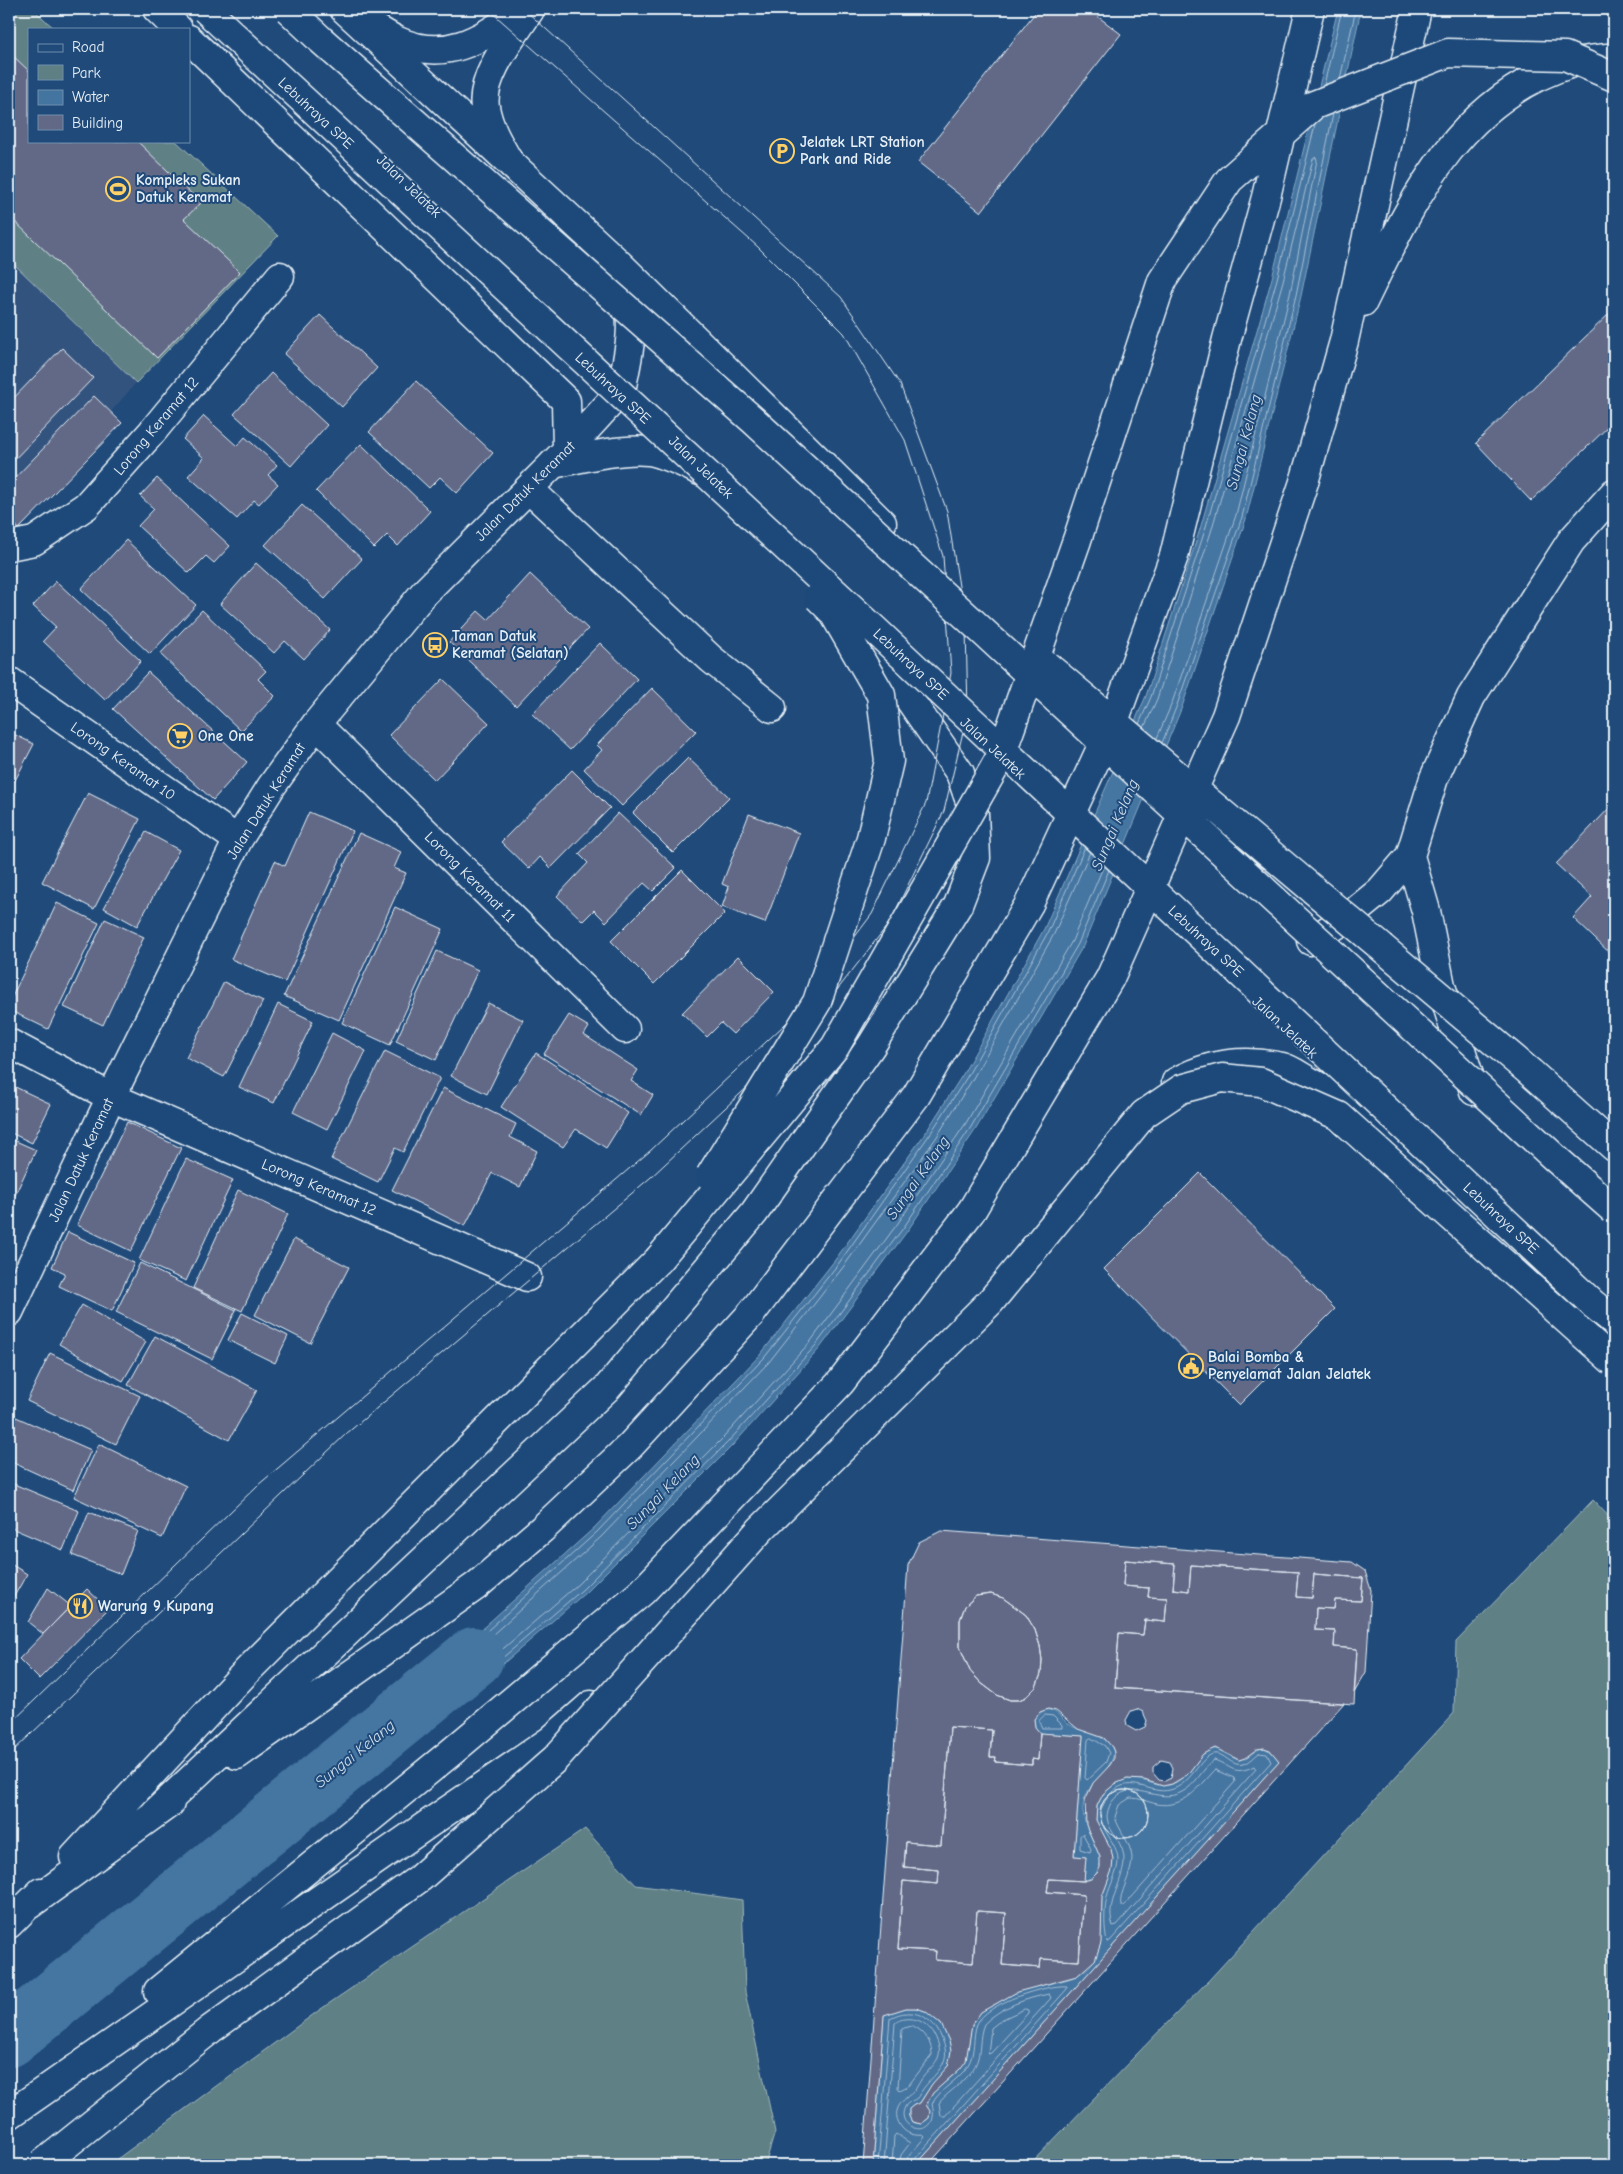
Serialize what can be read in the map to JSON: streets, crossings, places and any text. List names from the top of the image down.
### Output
{
  "streets": {
    "main road": [
      "Lebuhraya SPE",
      "Jalan Jelatek",
      "Lorong Keramat 12",
      "Jalan Datuk Keramat",
      "Lorong Keramat 10",
      "Lorong Keramat 11"
    ]
  },
  "crossings": [
    ["Jalan Jelatek", "Jalan Datuk Keramat"],
    ["Lorong Keramat 12", "Jalan Datuk Keramat"],
    ["Jalan Datuk Keramat", "Lorong Keramat 10"],
    ["Jalan Datuk Keramat", "Lorong Keramat 11"]
  ],
  "water": ["Sungai Kelang"],
  "places": {
    "parking": ["Jelatek LRT Station Park and Ride"],
    "sports": ["Kompleks Sukan Datuk Keramat"],
    "bus stop": ["Taman Datuk Keramat (Selatan)"],
    "supermarket": ["One One"],
    "public building": ["Balai Bomba & Penyelamat Jalan Jelatek"],
    "restaurant": ["Warung 9 Kupang"]
  },
  "legend": [
    "Road",
    "Park",
    "Water",
    "Building"
  ]
}
